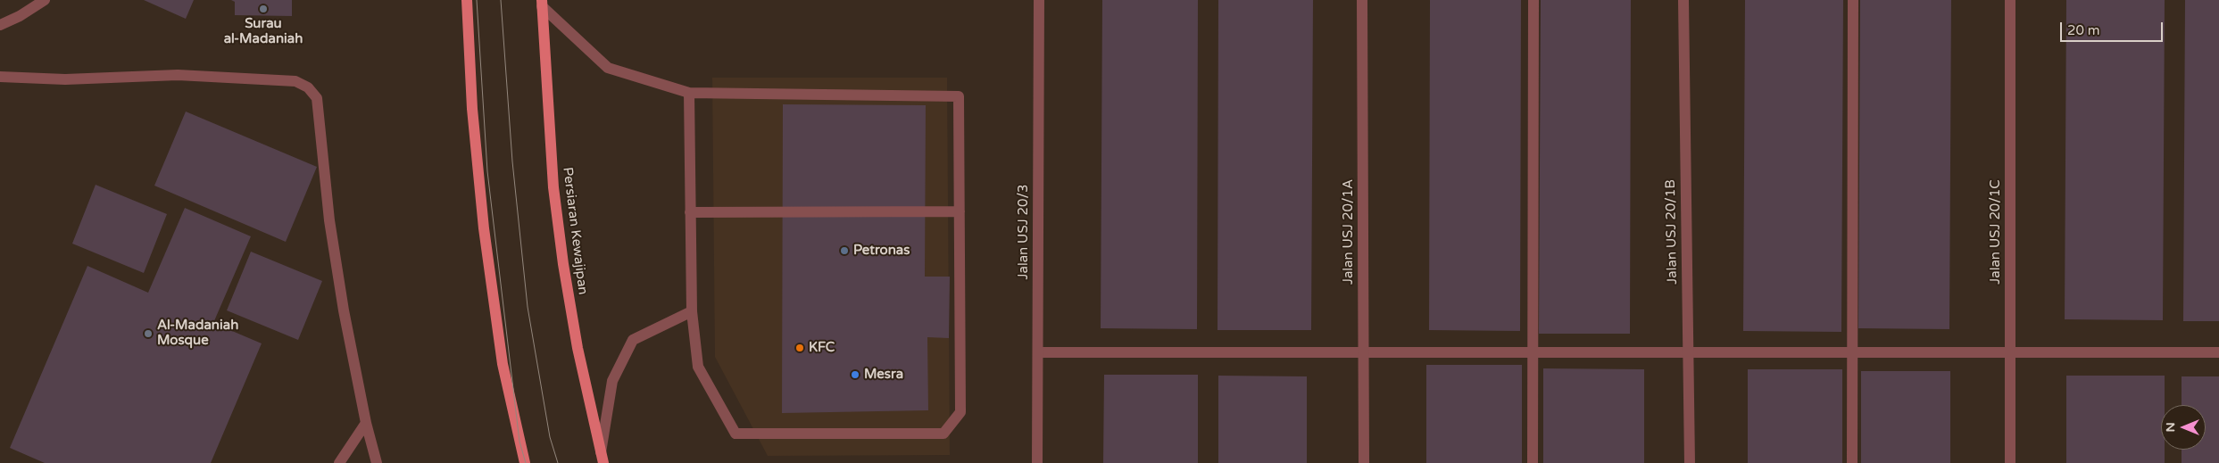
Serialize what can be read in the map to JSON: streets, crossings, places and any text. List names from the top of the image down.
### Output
{
  "streets": {
    "main road": ["Persiaran Kewajipan"],
    "street": [
      "Jalan USJ 20/3",
      "Jalan USJ 20/1A",
      "Jalan USJ 20/1B",
      "Jalan USJ 20/1C"
    ]
  },
  "places": [
    "Surau al-Madaniah",
    "Petronas",
    "Al-Madaniah Mosque",
    "KFC",
    "Mesra"
  ],
  "scale_bar": "20 m",
  "north": "left"
}
